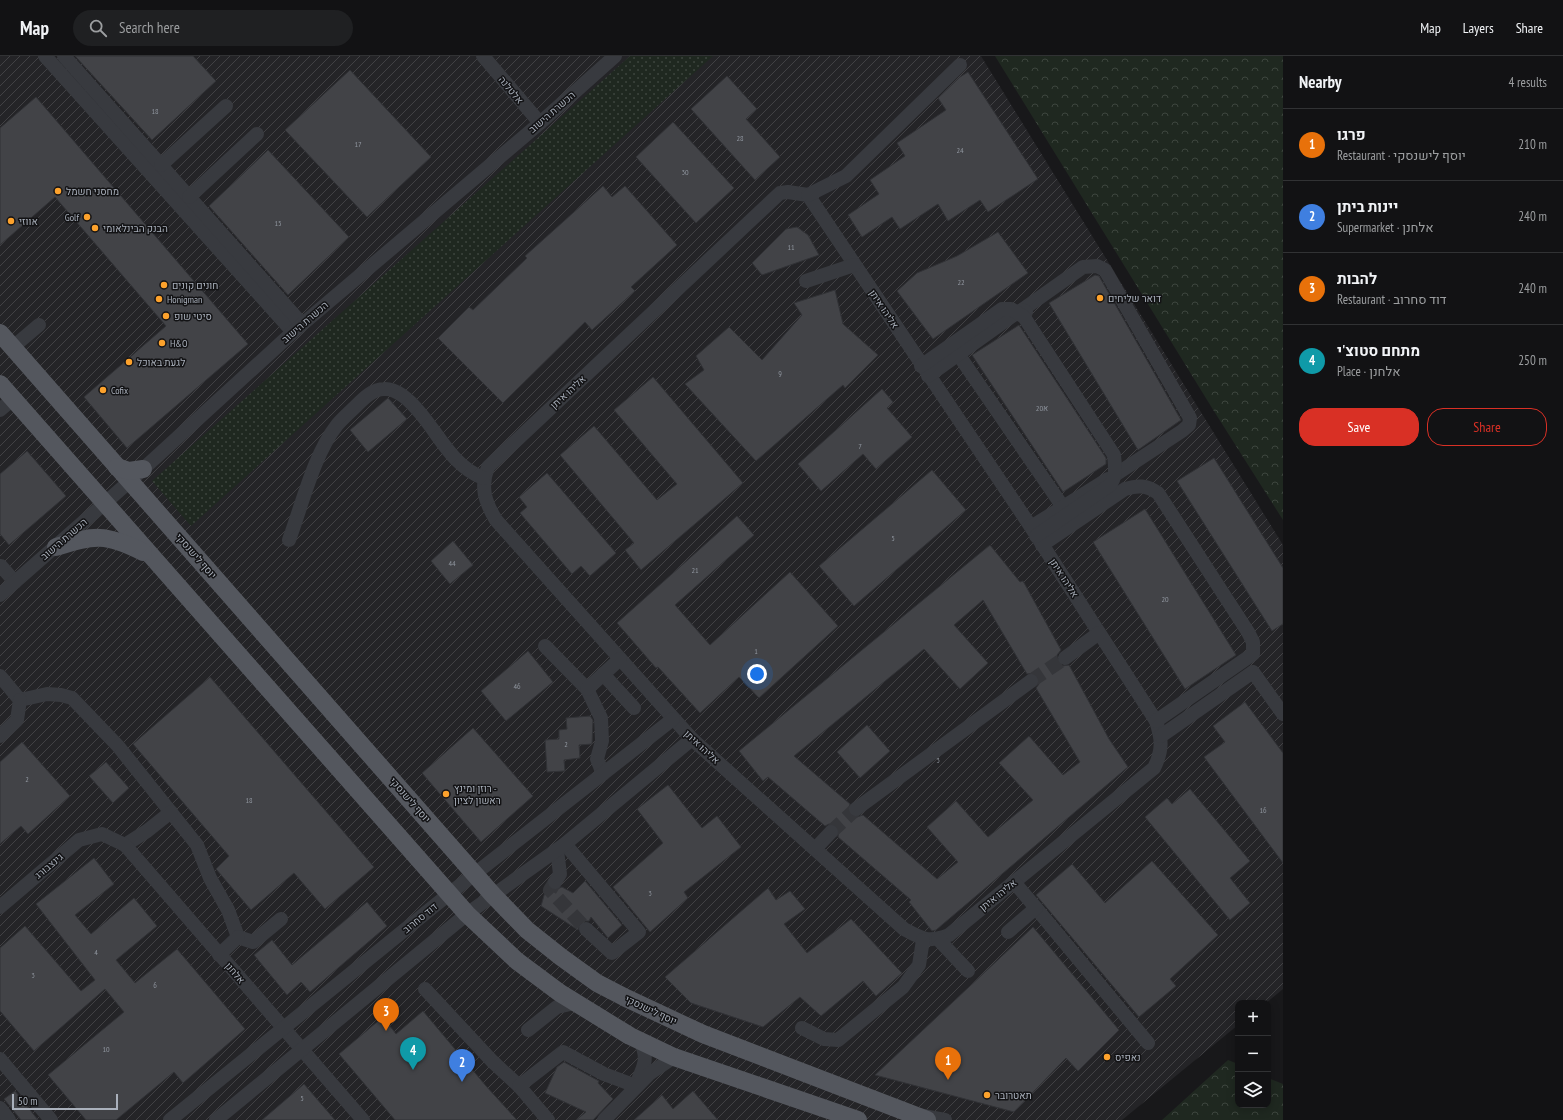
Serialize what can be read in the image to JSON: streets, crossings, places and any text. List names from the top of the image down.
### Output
{
  "streets": {
    "main road": ["יוסף לישנסקי"],
    "street": [
      "אלטלנה",
      "הכשרת הישוב",
      "אליהו איתן",
      "גינצבורג",
      "דוד סחרוב",
      "אלחנן"
    ]
  },
  "crossings": [
    ["אלטלנה", "הכשרת הישוב"],
    ["הכשרת הישוב", "יוסף לישנסקי"],
    ["אליהו איתן", "דוד סחרוב"],
    ["יוסף לישנסקי", "דוד סחרוב"],
    ["גינצבורג", "אלחנן"],
    ["דוד סחרוב", "אלחנן"]
  ],
  "places": [
    "מחסני חשמל",
    "Golf",
    "אווזי",
    "הבנק הבינלאומי",
    "חונים קונים",
    "דואר שליחים",
    "Honigman",
    "סיטי שופ",
    "H&O",
    "לגעת באוכל",
    "Cofix",
    "רוזן ומינץ - ראשון לציון",
    "נאפיס",
    "תאטרובר"
  ],
  "house_numbers": [
    "18",
    "28",
    "17",
    "24",
    "30",
    "15",
    "11",
    "22",
    "9",
    "20א",
    "7",
    "5",
    "44",
    "21",
    "20",
    "1",
    "46",
    "2",
    "3",
    "2",
    "18",
    "16",
    "3",
    "4",
    "3",
    "6",
    "10",
    "5"
  ],
  "scale_bar": "50 m",
  "page": {
    "header": "Map",
    "search": "Search here",
    "nav": ["Map", "Layers", "Share"],
    "heading": ["Nearby", "4 results"],
    "list": [
      {
        "mark": "1",
        "name": "פרגו",
        "note": "Restaurant · יוסף לישנסקי",
        "value": "210 m"
      },
      {
        "mark": "2",
        "name": "יינות ביתן",
        "note": "Supermarket · אלחנן",
        "value": "240 m"
      },
      {
        "mark": "3",
        "name": "להבות",
        "note": "Restaurant · דוד סחרוב",
        "value": "240 m"
      },
      {
        "mark": "4",
        "name": "מתחם סטוצ'י",
        "note": "Place · אלחנן",
        "value": "250 m"
      }
    ],
    "buttons": ["Save", "Share"],
    "pins": [
      "3",
      "4",
      "1",
      "2"
    ],
    "map_buttons": ["+", "−"],
    "scale": "50 m"
  }
}
